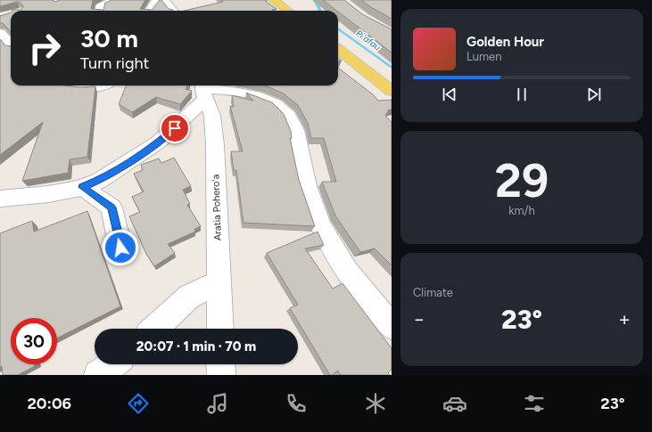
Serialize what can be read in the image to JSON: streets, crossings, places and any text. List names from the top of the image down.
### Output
{
  "streets": {
    "street": ["Aratia Pohero'a"]
  },
  "water": ["Pi'afau"],
  "page": {
    "turn": ["30 m", "Turn right"],
    "song": ["Golden Hour", "Lumen"],
    "tile": [
      ["29", "km/h"],
      "Climate"
    ],
    "heat": ["−", "23°", "+"],
    "limit": "30",
    "trip": "20:07 · 1 min · 70 m",
    "tabs": ["20:06", "23°"]
  }
}
